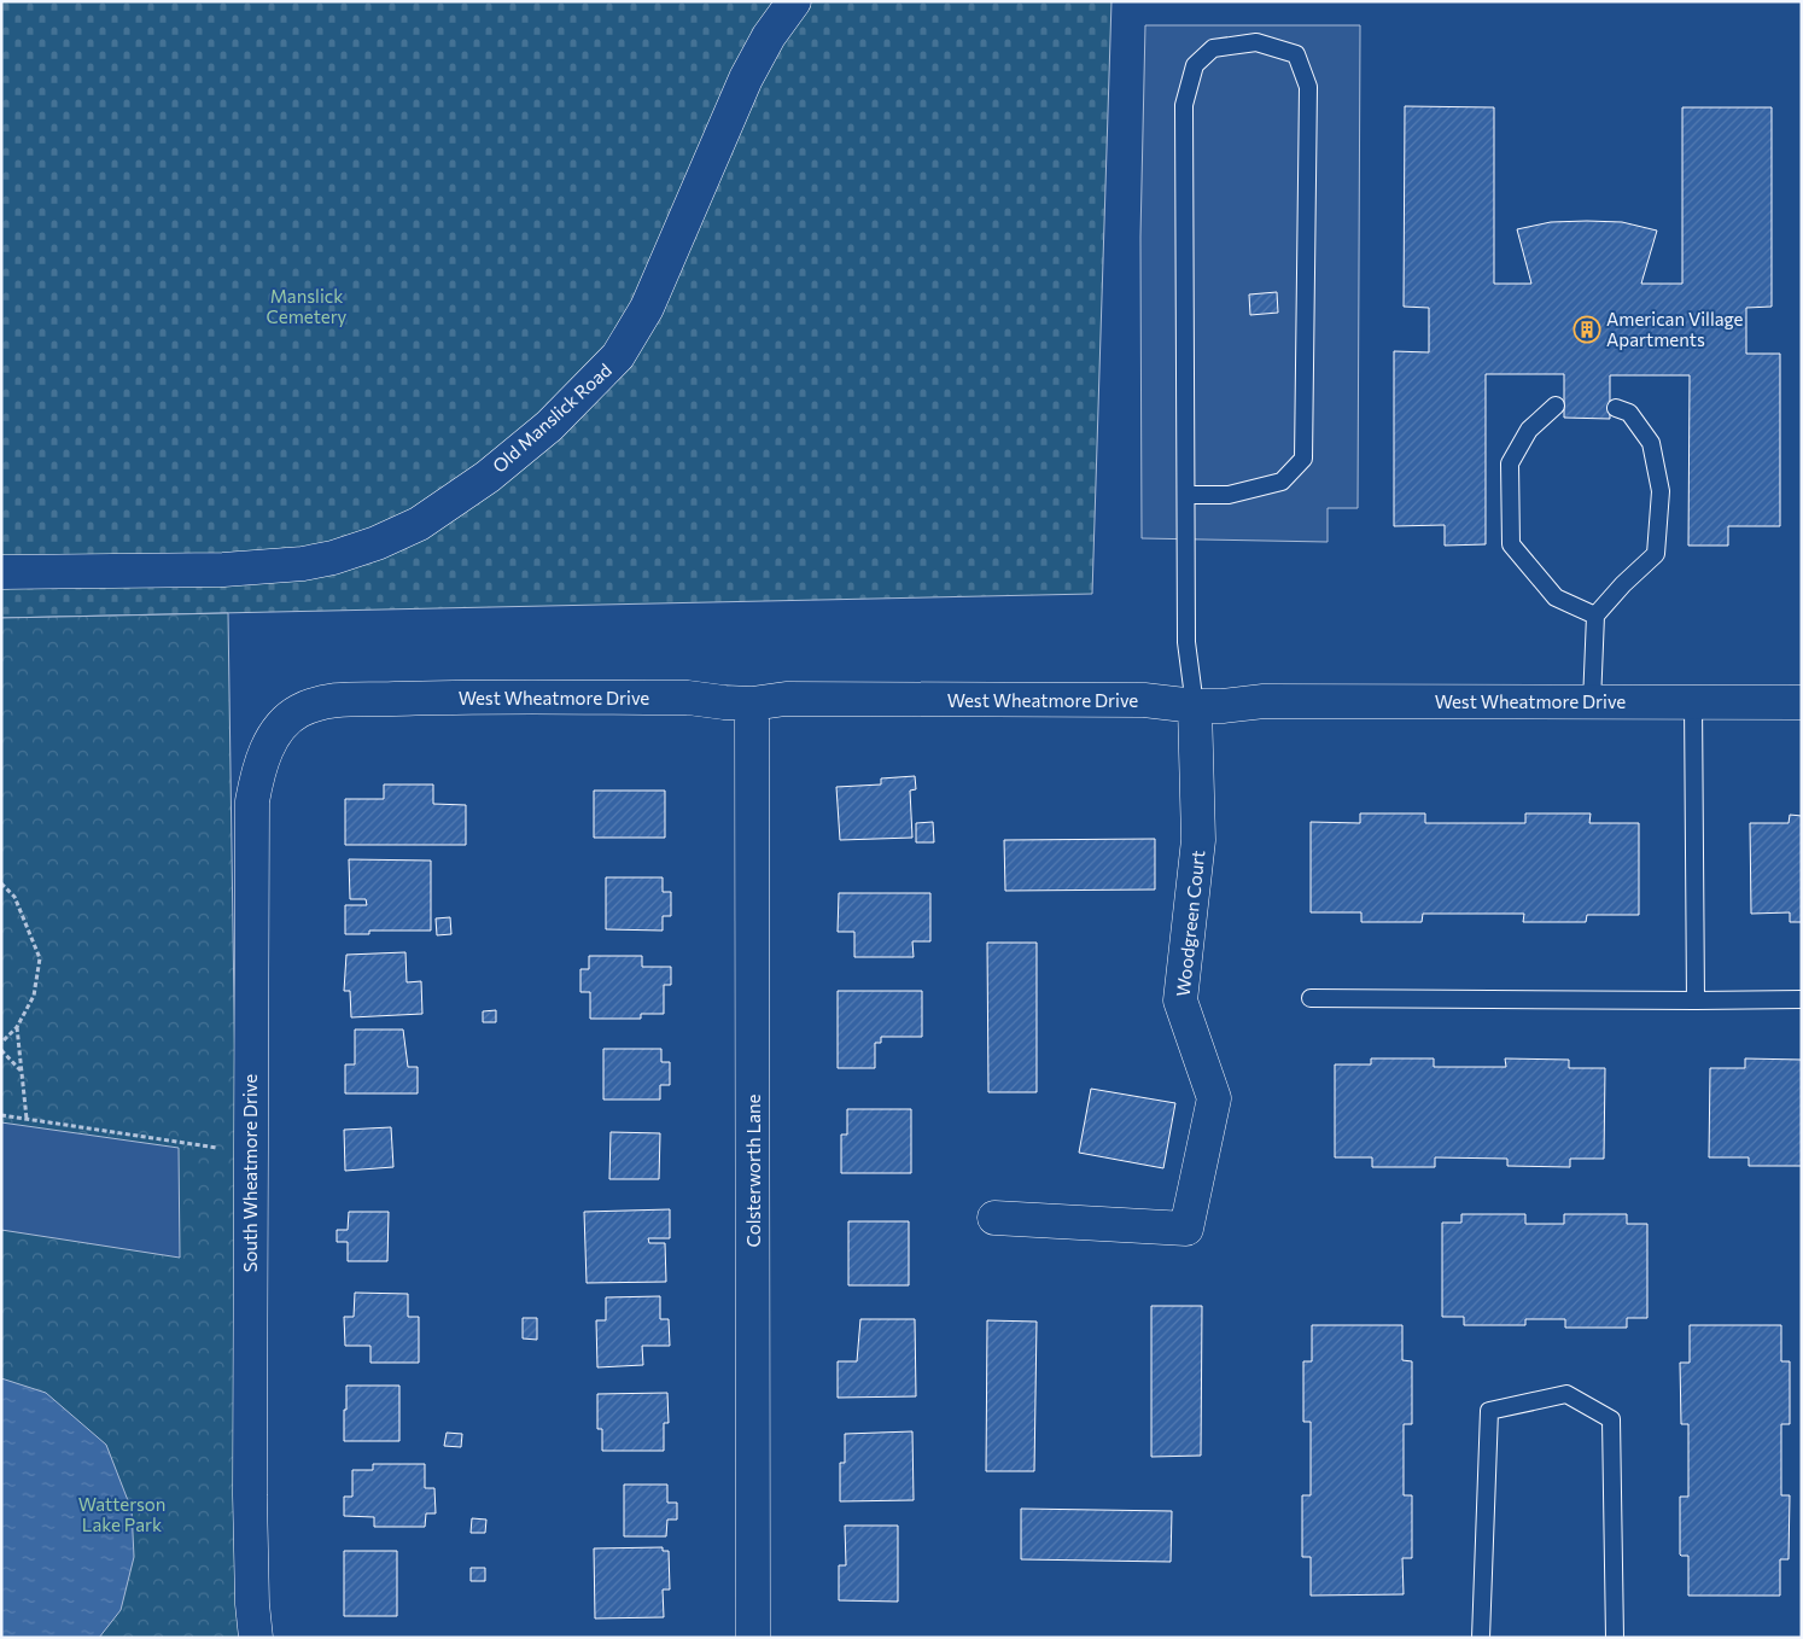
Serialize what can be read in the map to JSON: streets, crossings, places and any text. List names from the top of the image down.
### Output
{
  "streets": {
    "street": [
      "Old Manslick Road",
      "West Wheatmore Drive",
      "Woodgreen Court",
      "Colsterworth Lane",
      "South Wheatmore Drive"
    ]
  },
  "crossings": [
    ["West Wheatmore Drive", "Woodgreen Court"],
    ["West Wheatmore Drive", "Colsterworth Lane"],
    ["West Wheatmore Drive", "South Wheatmore Drive"]
  ],
  "parks": ["Manslick Cemetery", "Watterson Lake Park"],
  "places": {
    "building": ["American Village Apartments"]
  }
}
